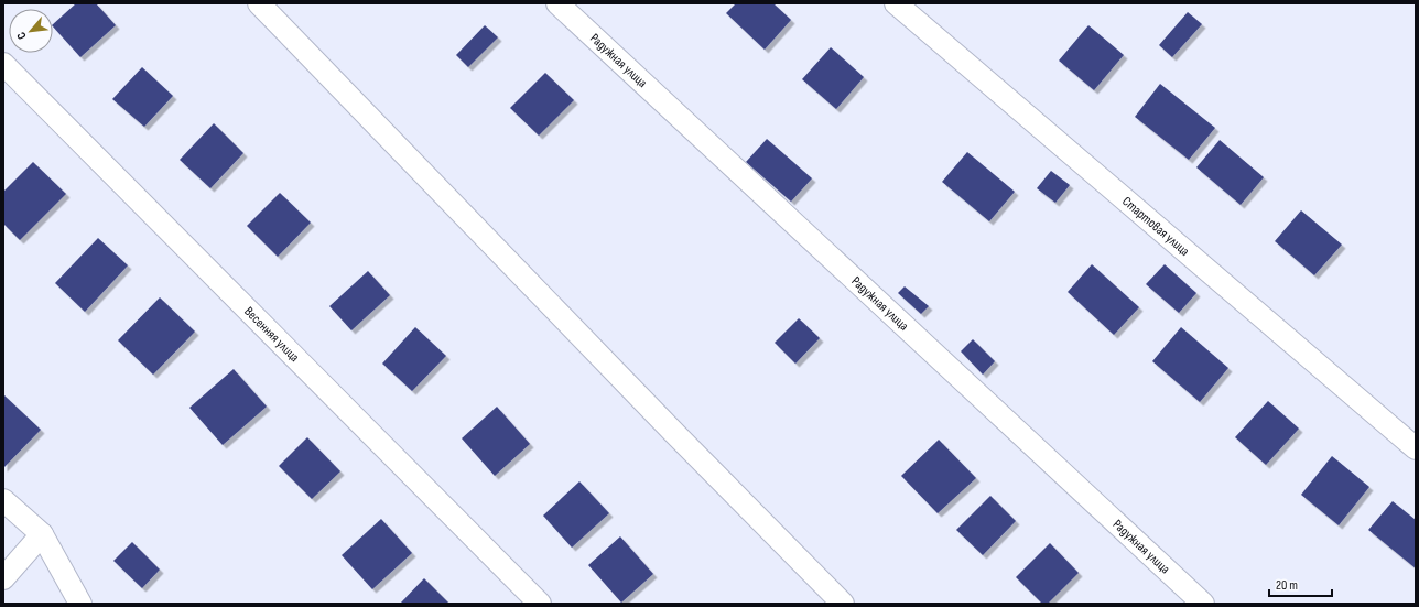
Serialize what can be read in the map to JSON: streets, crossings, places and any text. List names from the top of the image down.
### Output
{
  "streets": {
    "street": ["Радужная улица", "Стартовая улица", "Весенняя улица"]
  },
  "scale_bar": "20 m",
  "north": "bottom left"
}
